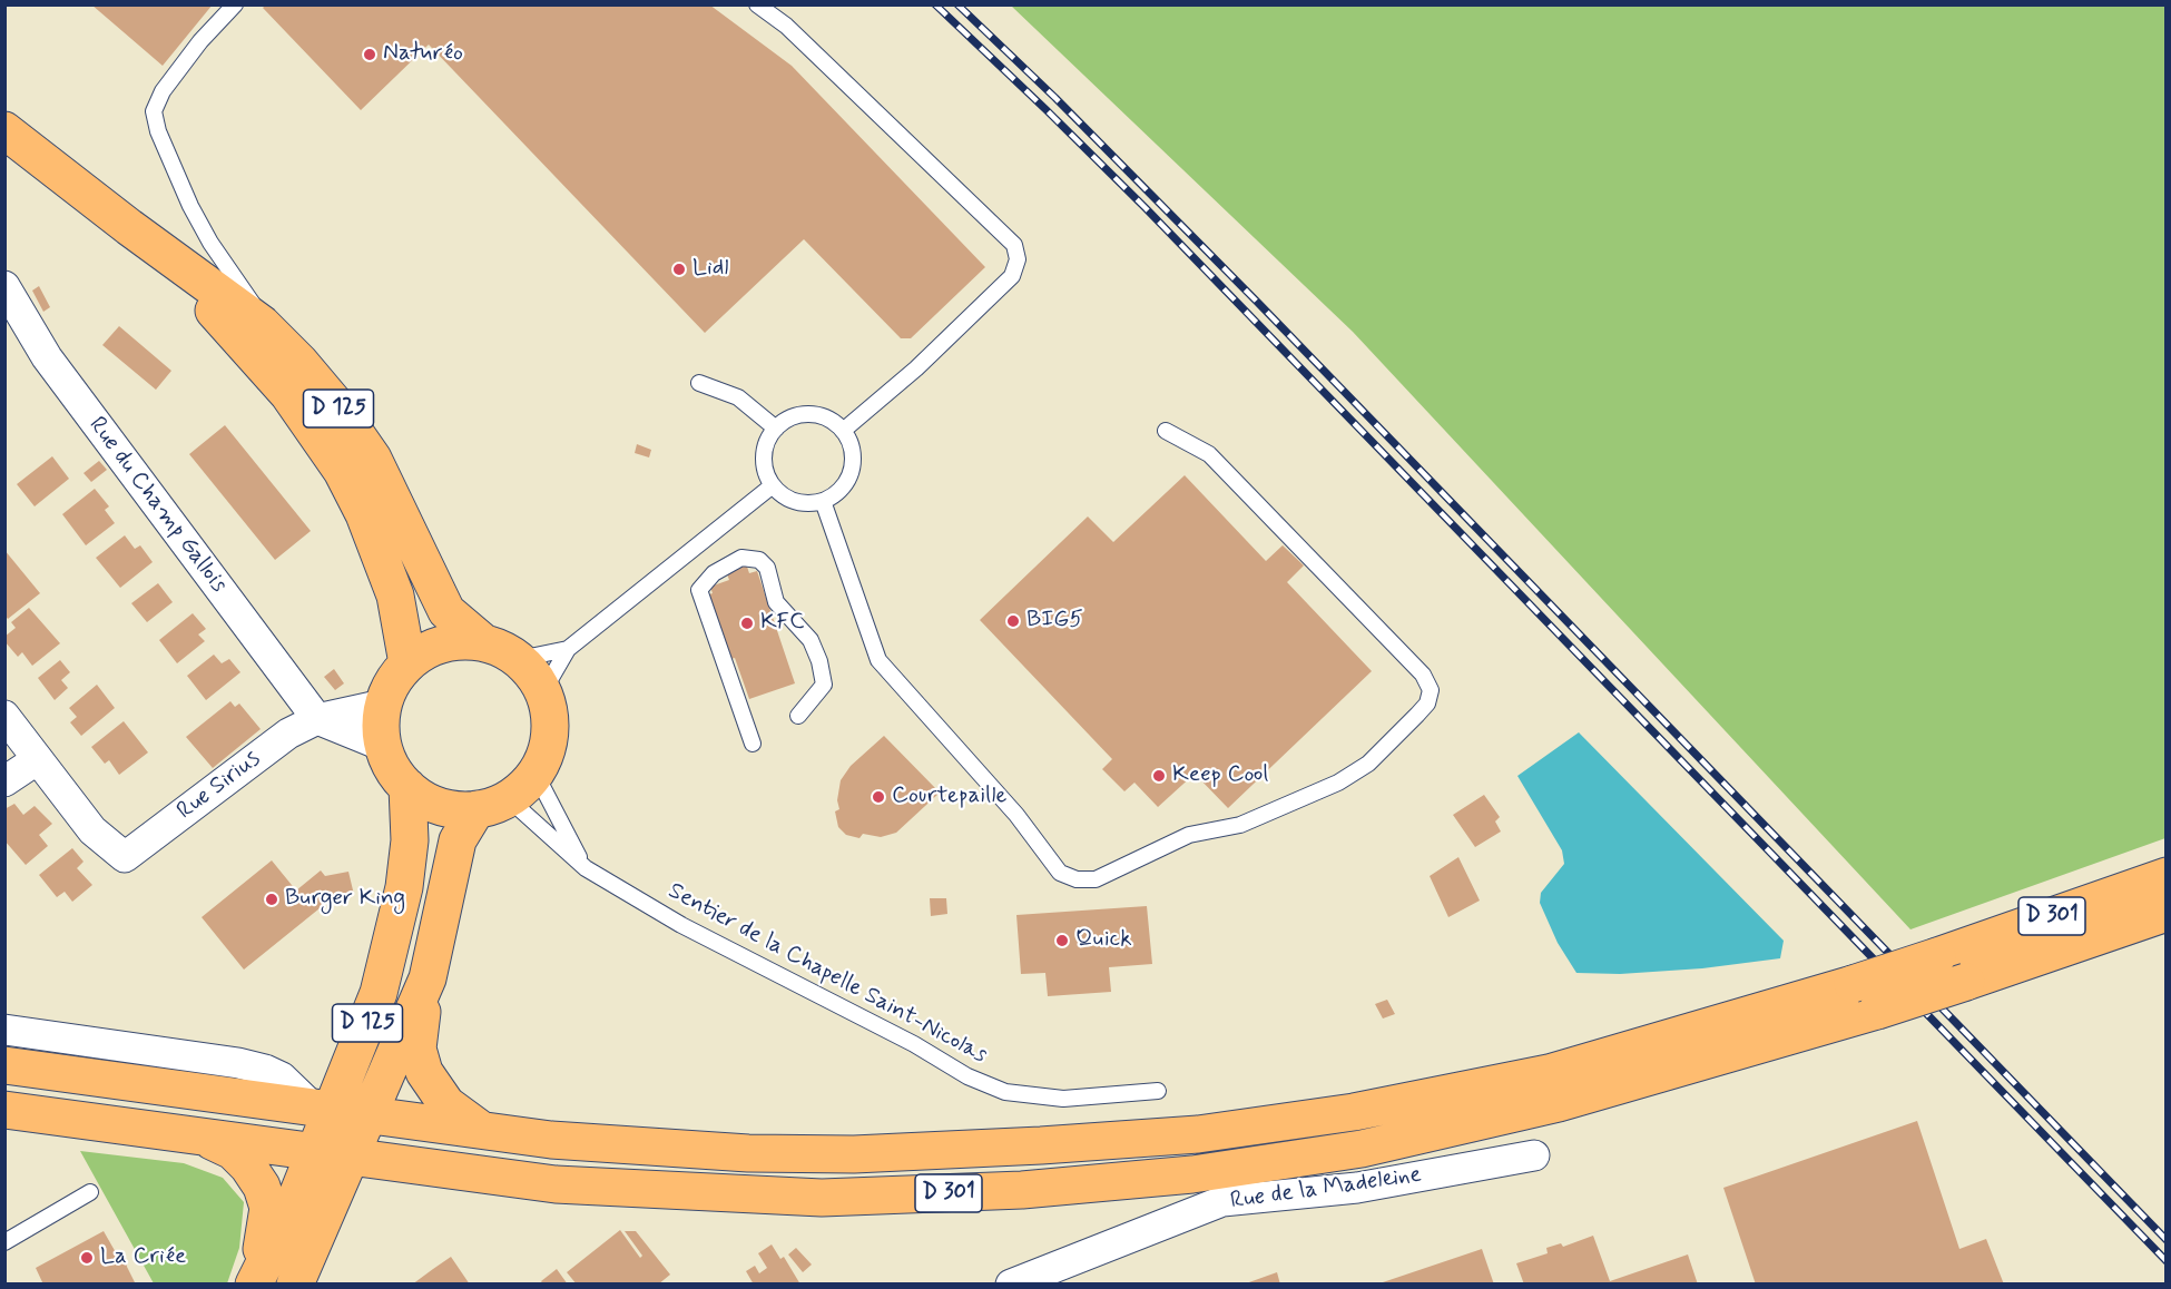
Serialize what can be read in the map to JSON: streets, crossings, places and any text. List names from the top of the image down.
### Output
{
  "streets": {
    "main road": ["D 125", "D 301"],
    "street": ["Rue du Champ Gallois", "Rue Sirius", "Rue de la Madeleine"],
    "lane": ["Sentier de la Chapelle Saint-Nicolas"]
  },
  "crossings": [
    ["D 125", "D 301"],
    ["D 125", "Sentier de la Chapelle Saint-Nicolas"],
    ["Rue du Champ Gallois", "Rue Sirius"]
  ],
  "places": [
    "Naturéo",
    "Lidl",
    "BIG5",
    "KFC",
    "Keep Cool",
    "Courtepaille",
    "Burger King",
    "Quick",
    "La Criée"
  ]
}
